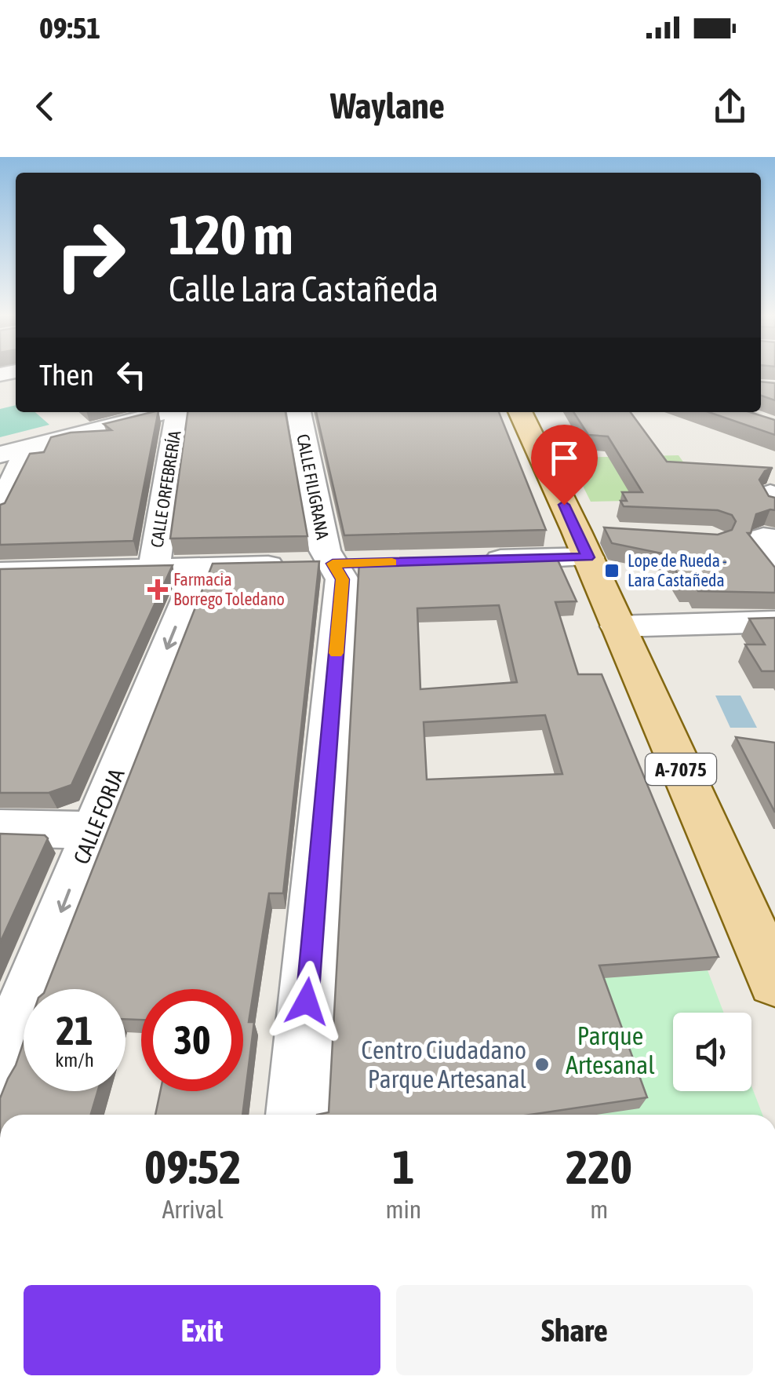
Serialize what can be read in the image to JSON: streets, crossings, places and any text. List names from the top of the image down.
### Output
{
  "streets": {
    "main road": ["A-7075"],
    "street": ["CALLE FILIGRANA", "CALLE ORFEBRERÍA", "CALLE FORJA"]
  },
  "one_way": ["CALLE FORJA"],
  "parks": ["Parque Artesanal"],
  "places": {
    "transit": ["Lope de Rueda - Lara Castañeda"],
    "health": ["Farmacia Borrego Toledano"],
    "other": ["Centro Ciudadano Parque Artesanal"]
  },
  "page": {
    "status": "09:51",
    "header": "Waylane",
    "turn": ["120 m", "Calle Lara Castañeda"],
    "then": "Then",
    "speed": "21 km/h",
    "limit": "30",
    "eta": [
      "09:52",
      "Arrival",
      "1",
      "min",
      "220",
      "m"
    ],
    "buttons": ["Exit", "Share"]
  }
}
